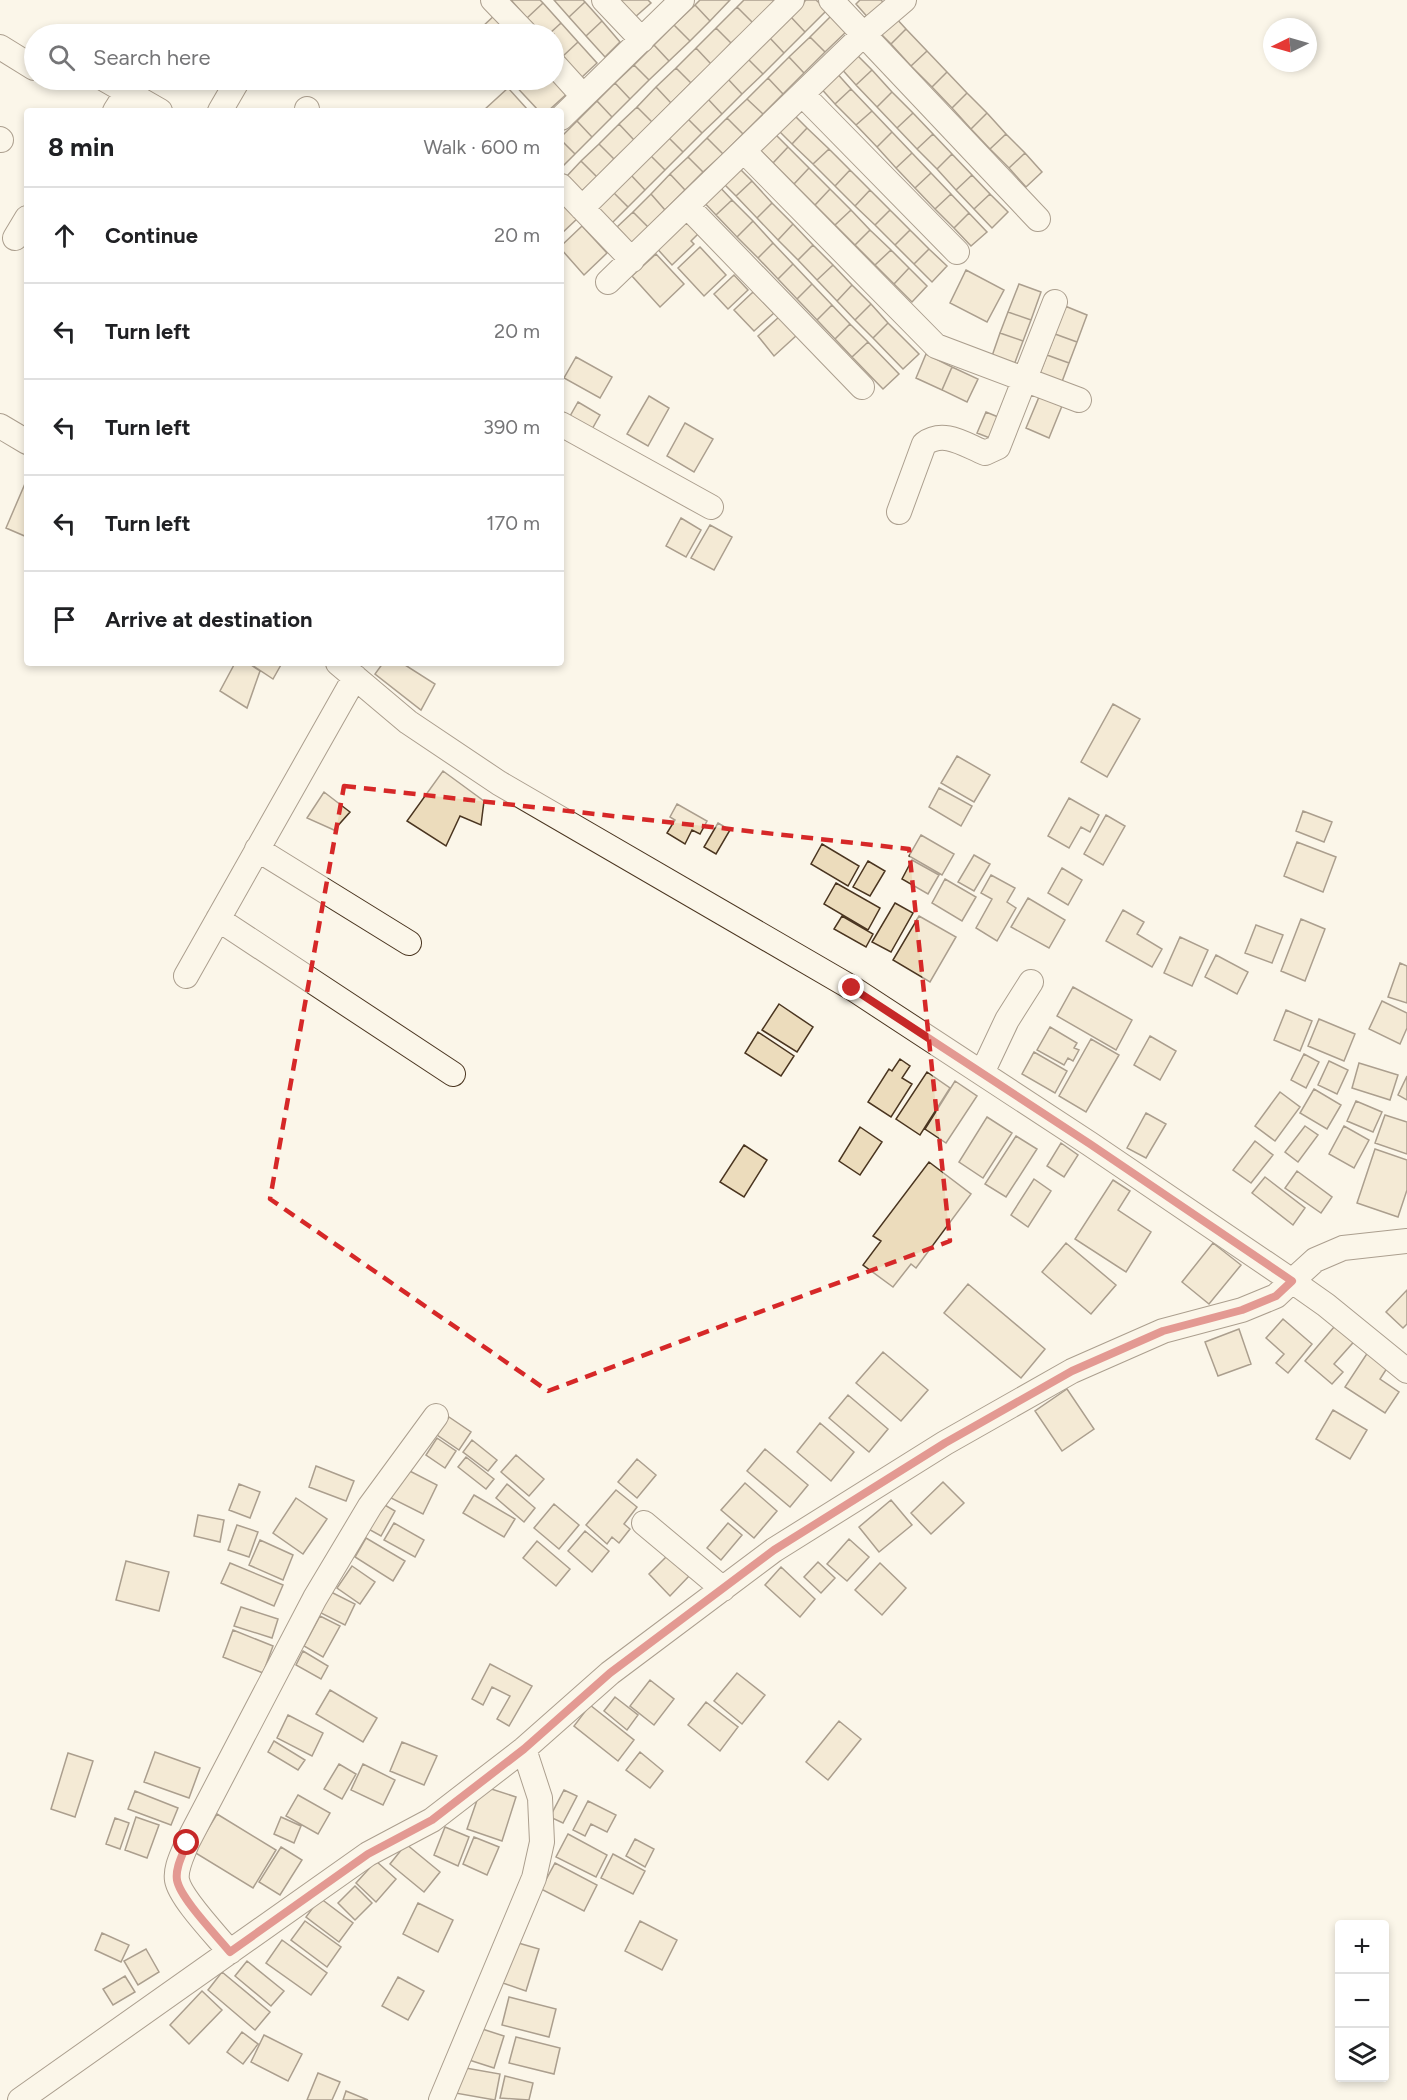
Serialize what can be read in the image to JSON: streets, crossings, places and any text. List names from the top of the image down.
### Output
{
  "north": "left",
  "page": {
    "search": "Search here",
    "heading": ["8 min", "Walk · 600 m"],
    "list": [
      ["Continue", "20 m"],
      ["Turn left", "20 m"],
      ["Turn left", "390 m"],
      ["Turn left", "170 m"],
      "Arrive at destination"
    ],
    "map_buttons": ["+", "−"]
  }
}
